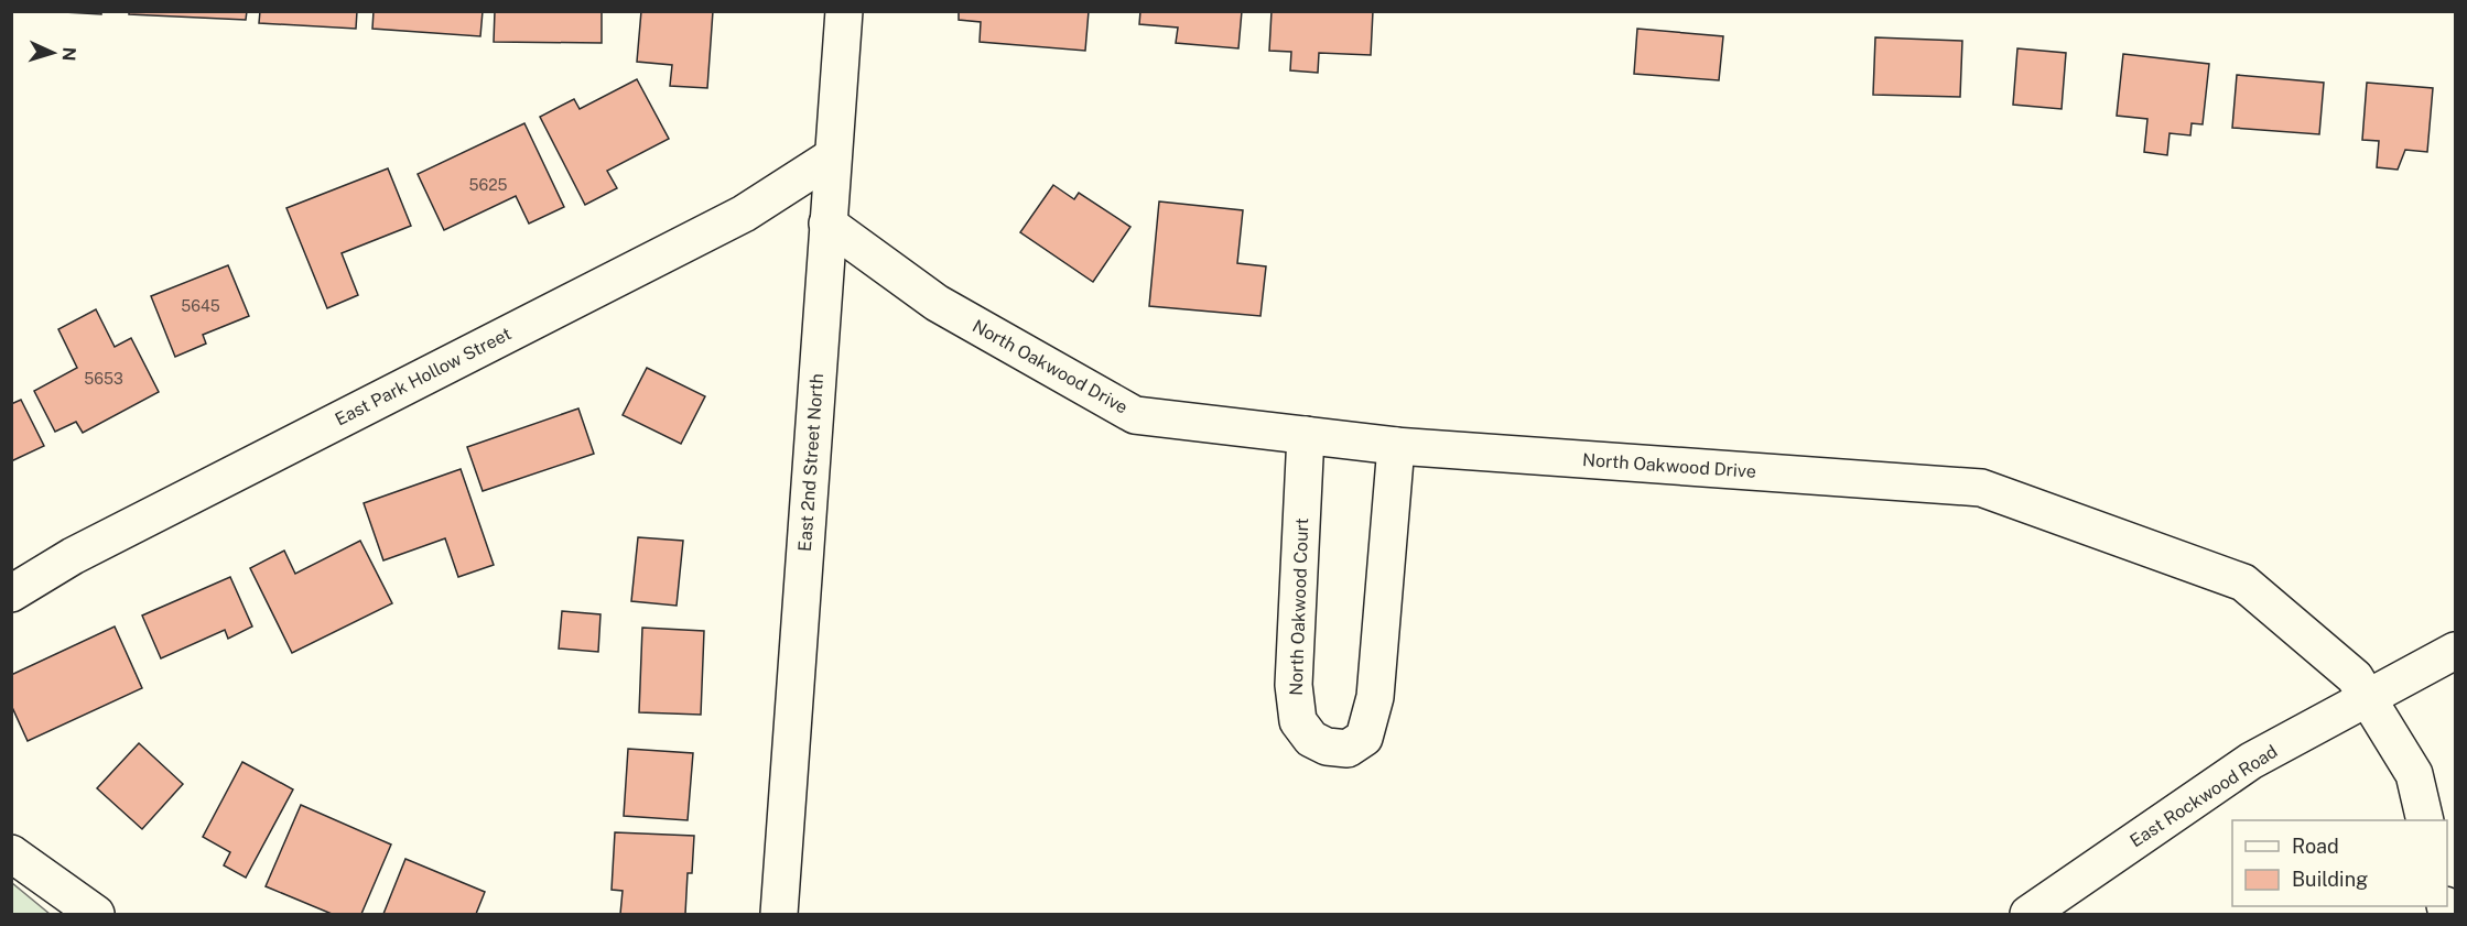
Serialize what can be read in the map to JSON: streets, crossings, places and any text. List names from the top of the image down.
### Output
{
  "streets": {
    "street": [
      "North Oakwood Drive",
      "East Park Hollow Street",
      "East 2nd Street North",
      "North Oakwood Court",
      "East Rockwood Road"
    ]
  },
  "crossings": [
    ["North Oakwood Drive", "East 2nd Street North"],
    ["North Oakwood Drive", "North Oakwood Court"],
    ["North Oakwood Drive", "East Rockwood Road"],
    ["East Park Hollow Street", "East 2nd Street North"]
  ],
  "house_numbers": ["5625", "5645", "5653"],
  "legend": ["Road", "Building"],
  "north": "right"
}
